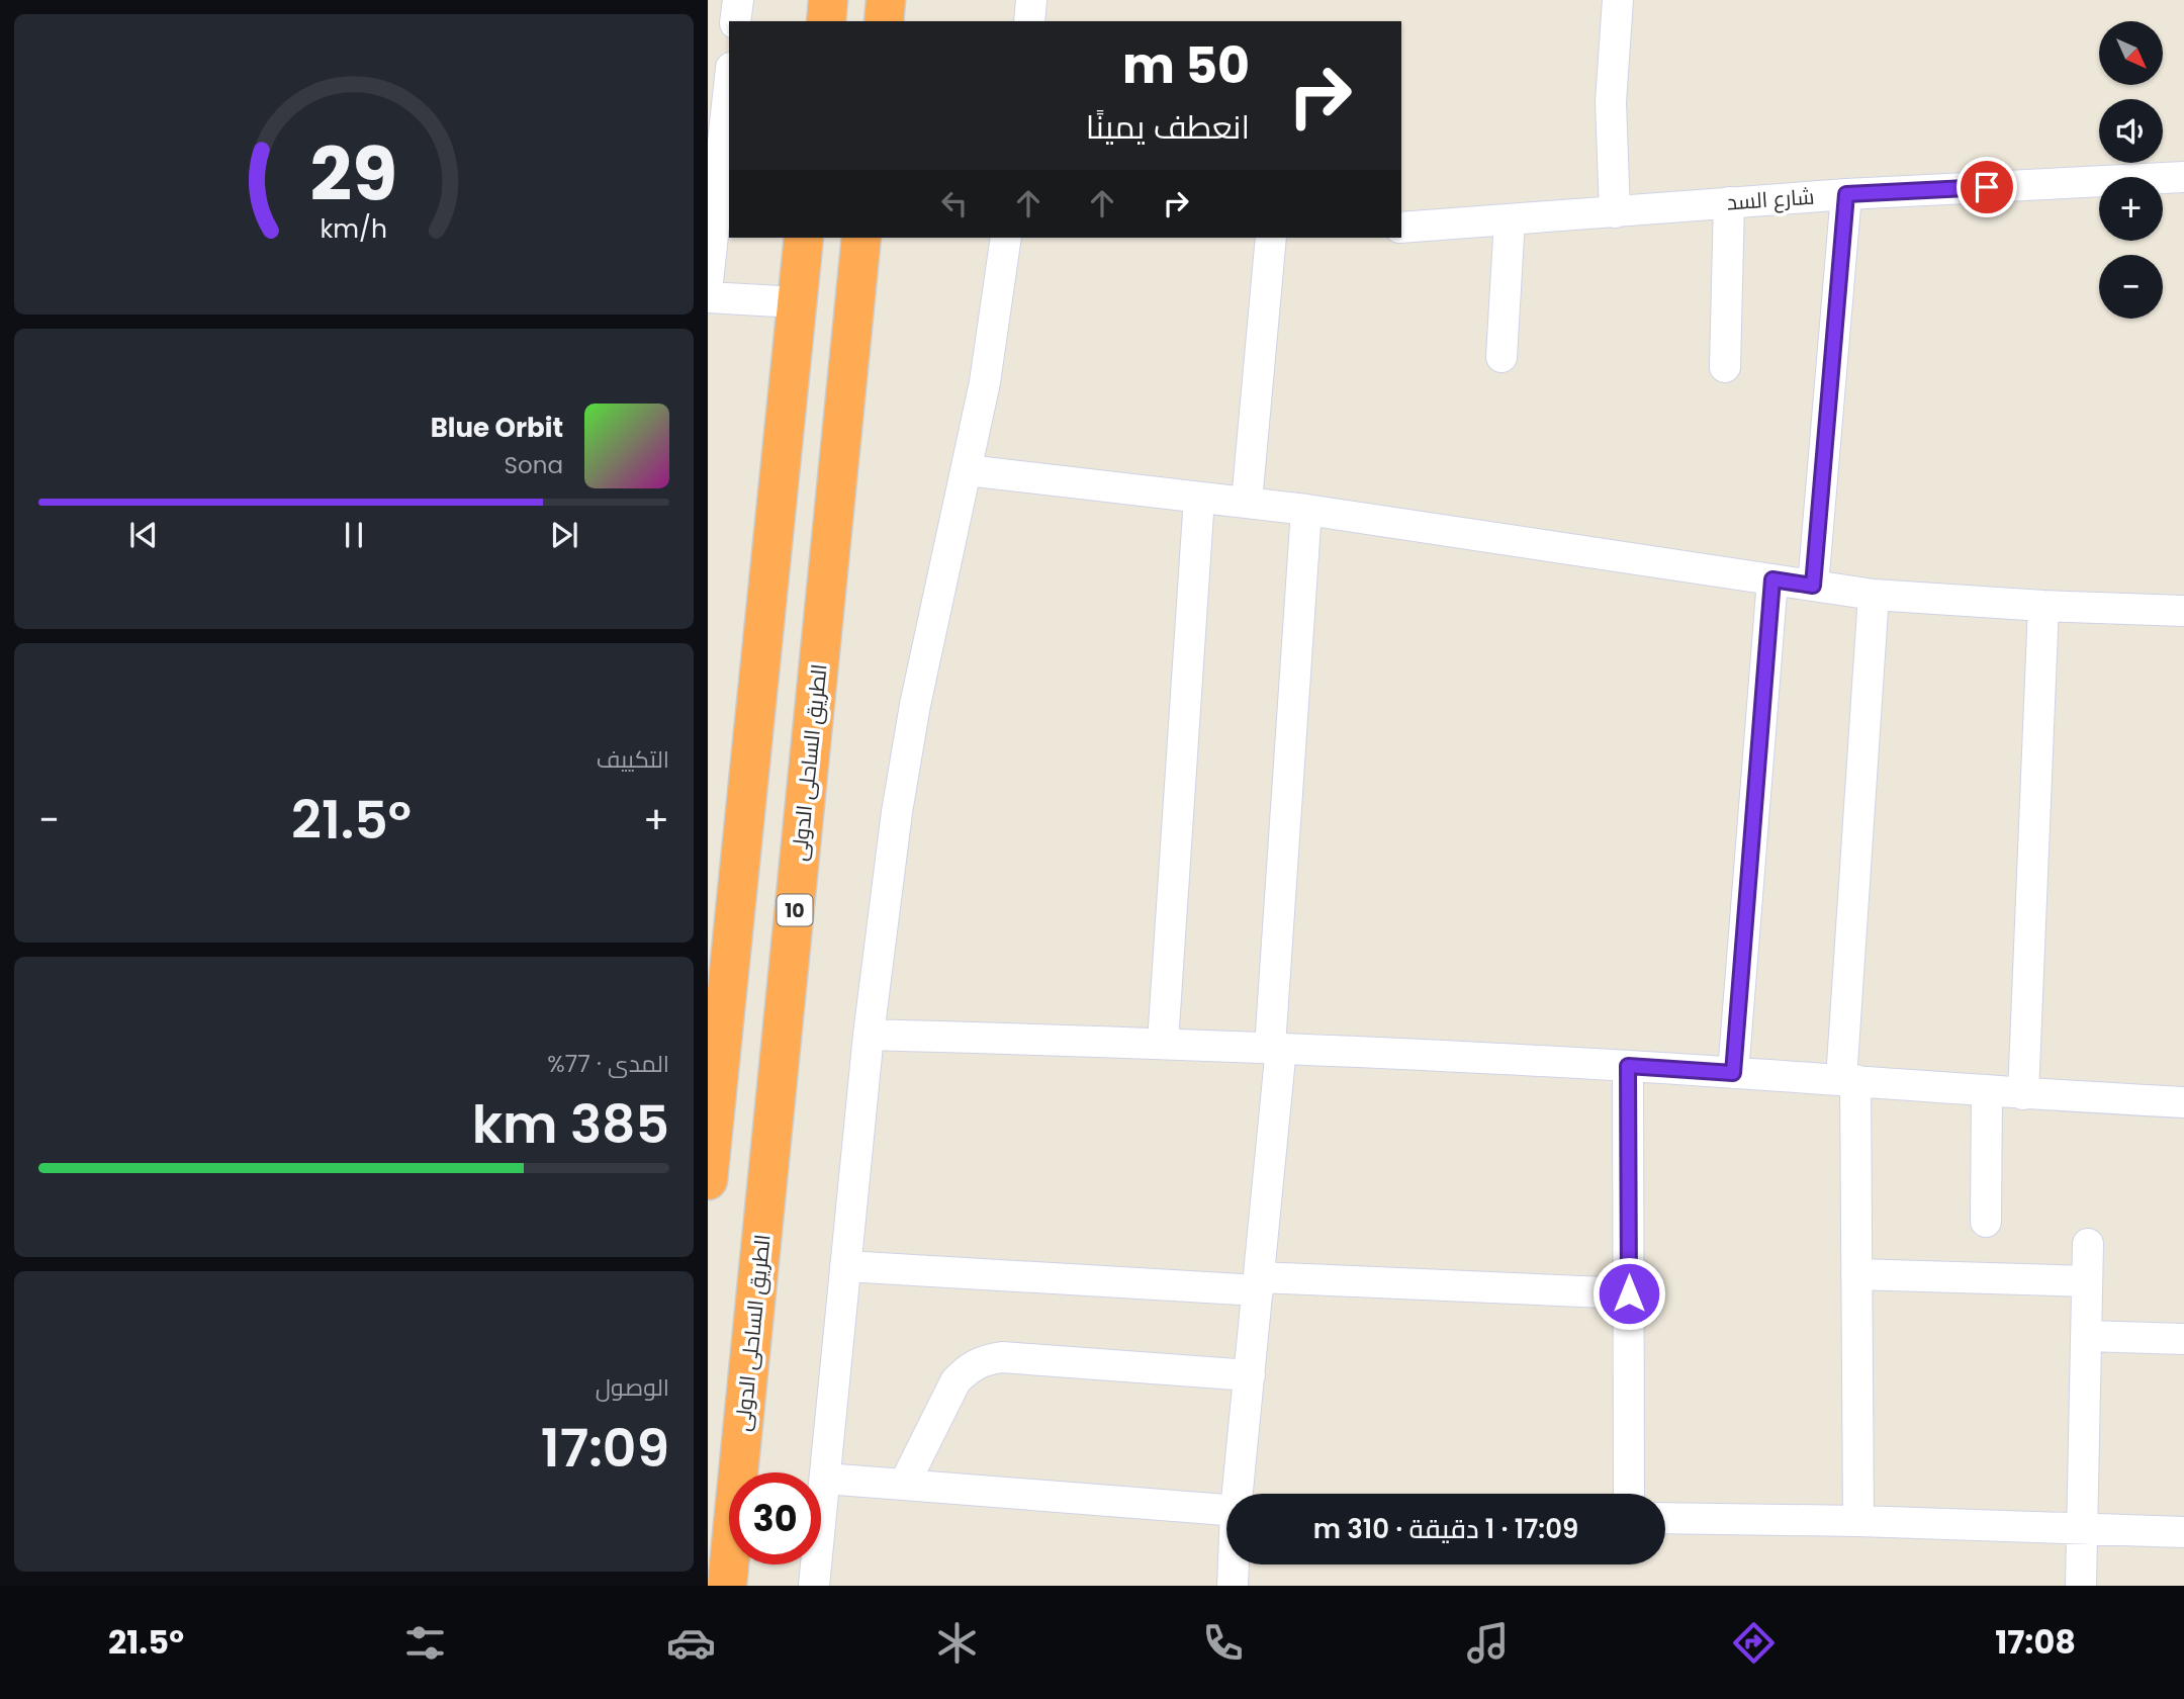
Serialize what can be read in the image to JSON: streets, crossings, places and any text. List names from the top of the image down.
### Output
{
  "streets": {
    "highway": ["الطريق الساحلى الدولى", "10"],
    "street": ["شارع السد"]
  },
  "north": "bottom right",
  "page": {
    "map_buttons": ["+", "−"],
    "turn": ["50 m", "انعطف يمينًا"],
    "song": ["Blue Orbit", "Sona"],
    "tile": [
      "التكييف",
      ["المدى · 77%", "385 km"],
      ["الوصول", "17:09"]
    ],
    "heat": ["−", "21.5°", "+"],
    "limit": "30",
    "trip": "17:09 · 1 دقيقة · 310 m",
    "tabs": ["17:08", "21.5°"],
    "gauge": ["29", "km/h"]
  }
}
